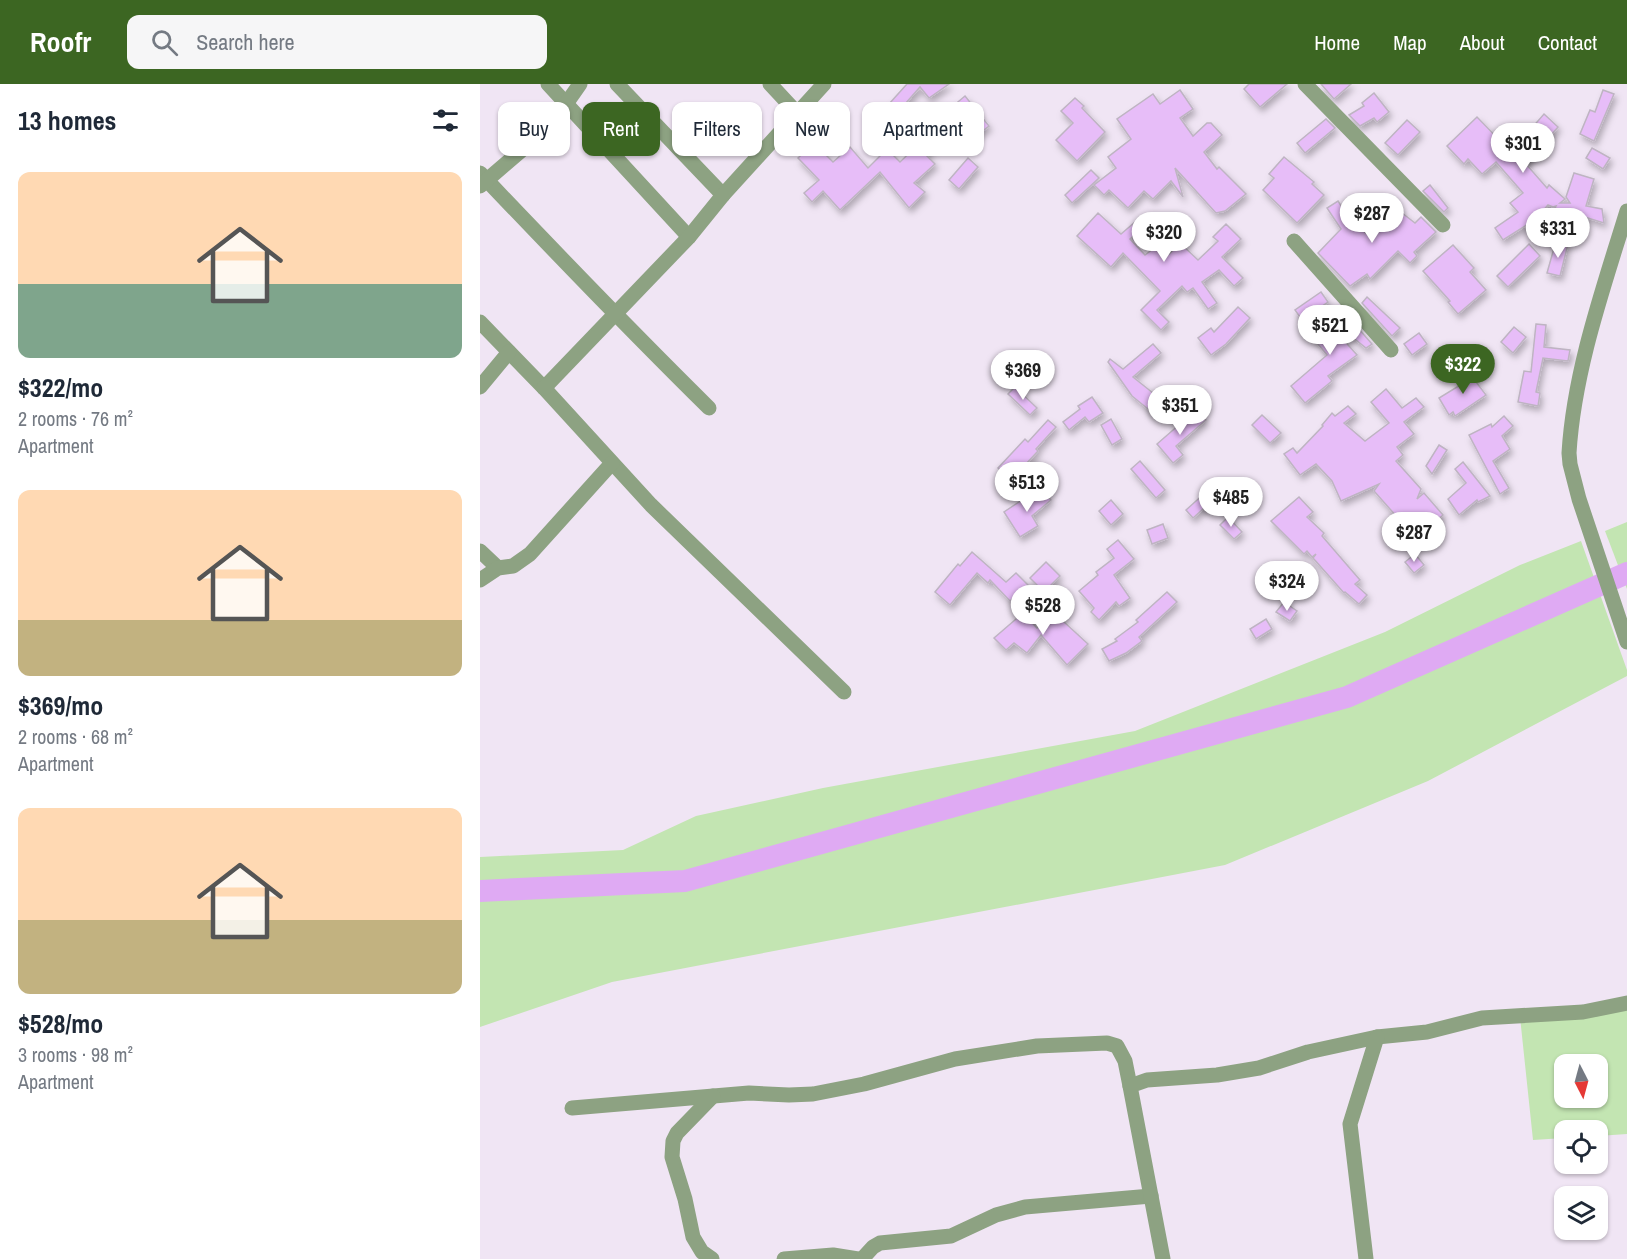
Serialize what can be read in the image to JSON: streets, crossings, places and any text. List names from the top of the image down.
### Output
{
  "north": "bottom",
  "page": {
    "header": "Roofr",
    "search": "Search here",
    "nav": [
      "Home",
      "Map",
      "About",
      "Contact"
    ],
    "heading": "13 homes",
    "chip": [
      "Buy",
      "Rent",
      "Filters",
      "New",
      "Apartment"
    ],
    "price": [
      "$301",
      "$287",
      "$331",
      "$320",
      "$521",
      "$322",
      "$369",
      "$351",
      "$513",
      "$485",
      "$287",
      "$324",
      "$528"
    ],
    "list": [
      {
        "name": "$322/mo",
        "note": "2 rooms · 76 m² · Apartment"
      },
      {
        "name": "$369/mo",
        "note": "2 rooms · 68 m² · Apartment"
      },
      {
        "name": "$528/mo",
        "note": "3 rooms · 98 m² · Apartment"
      }
    ]
  }
}
